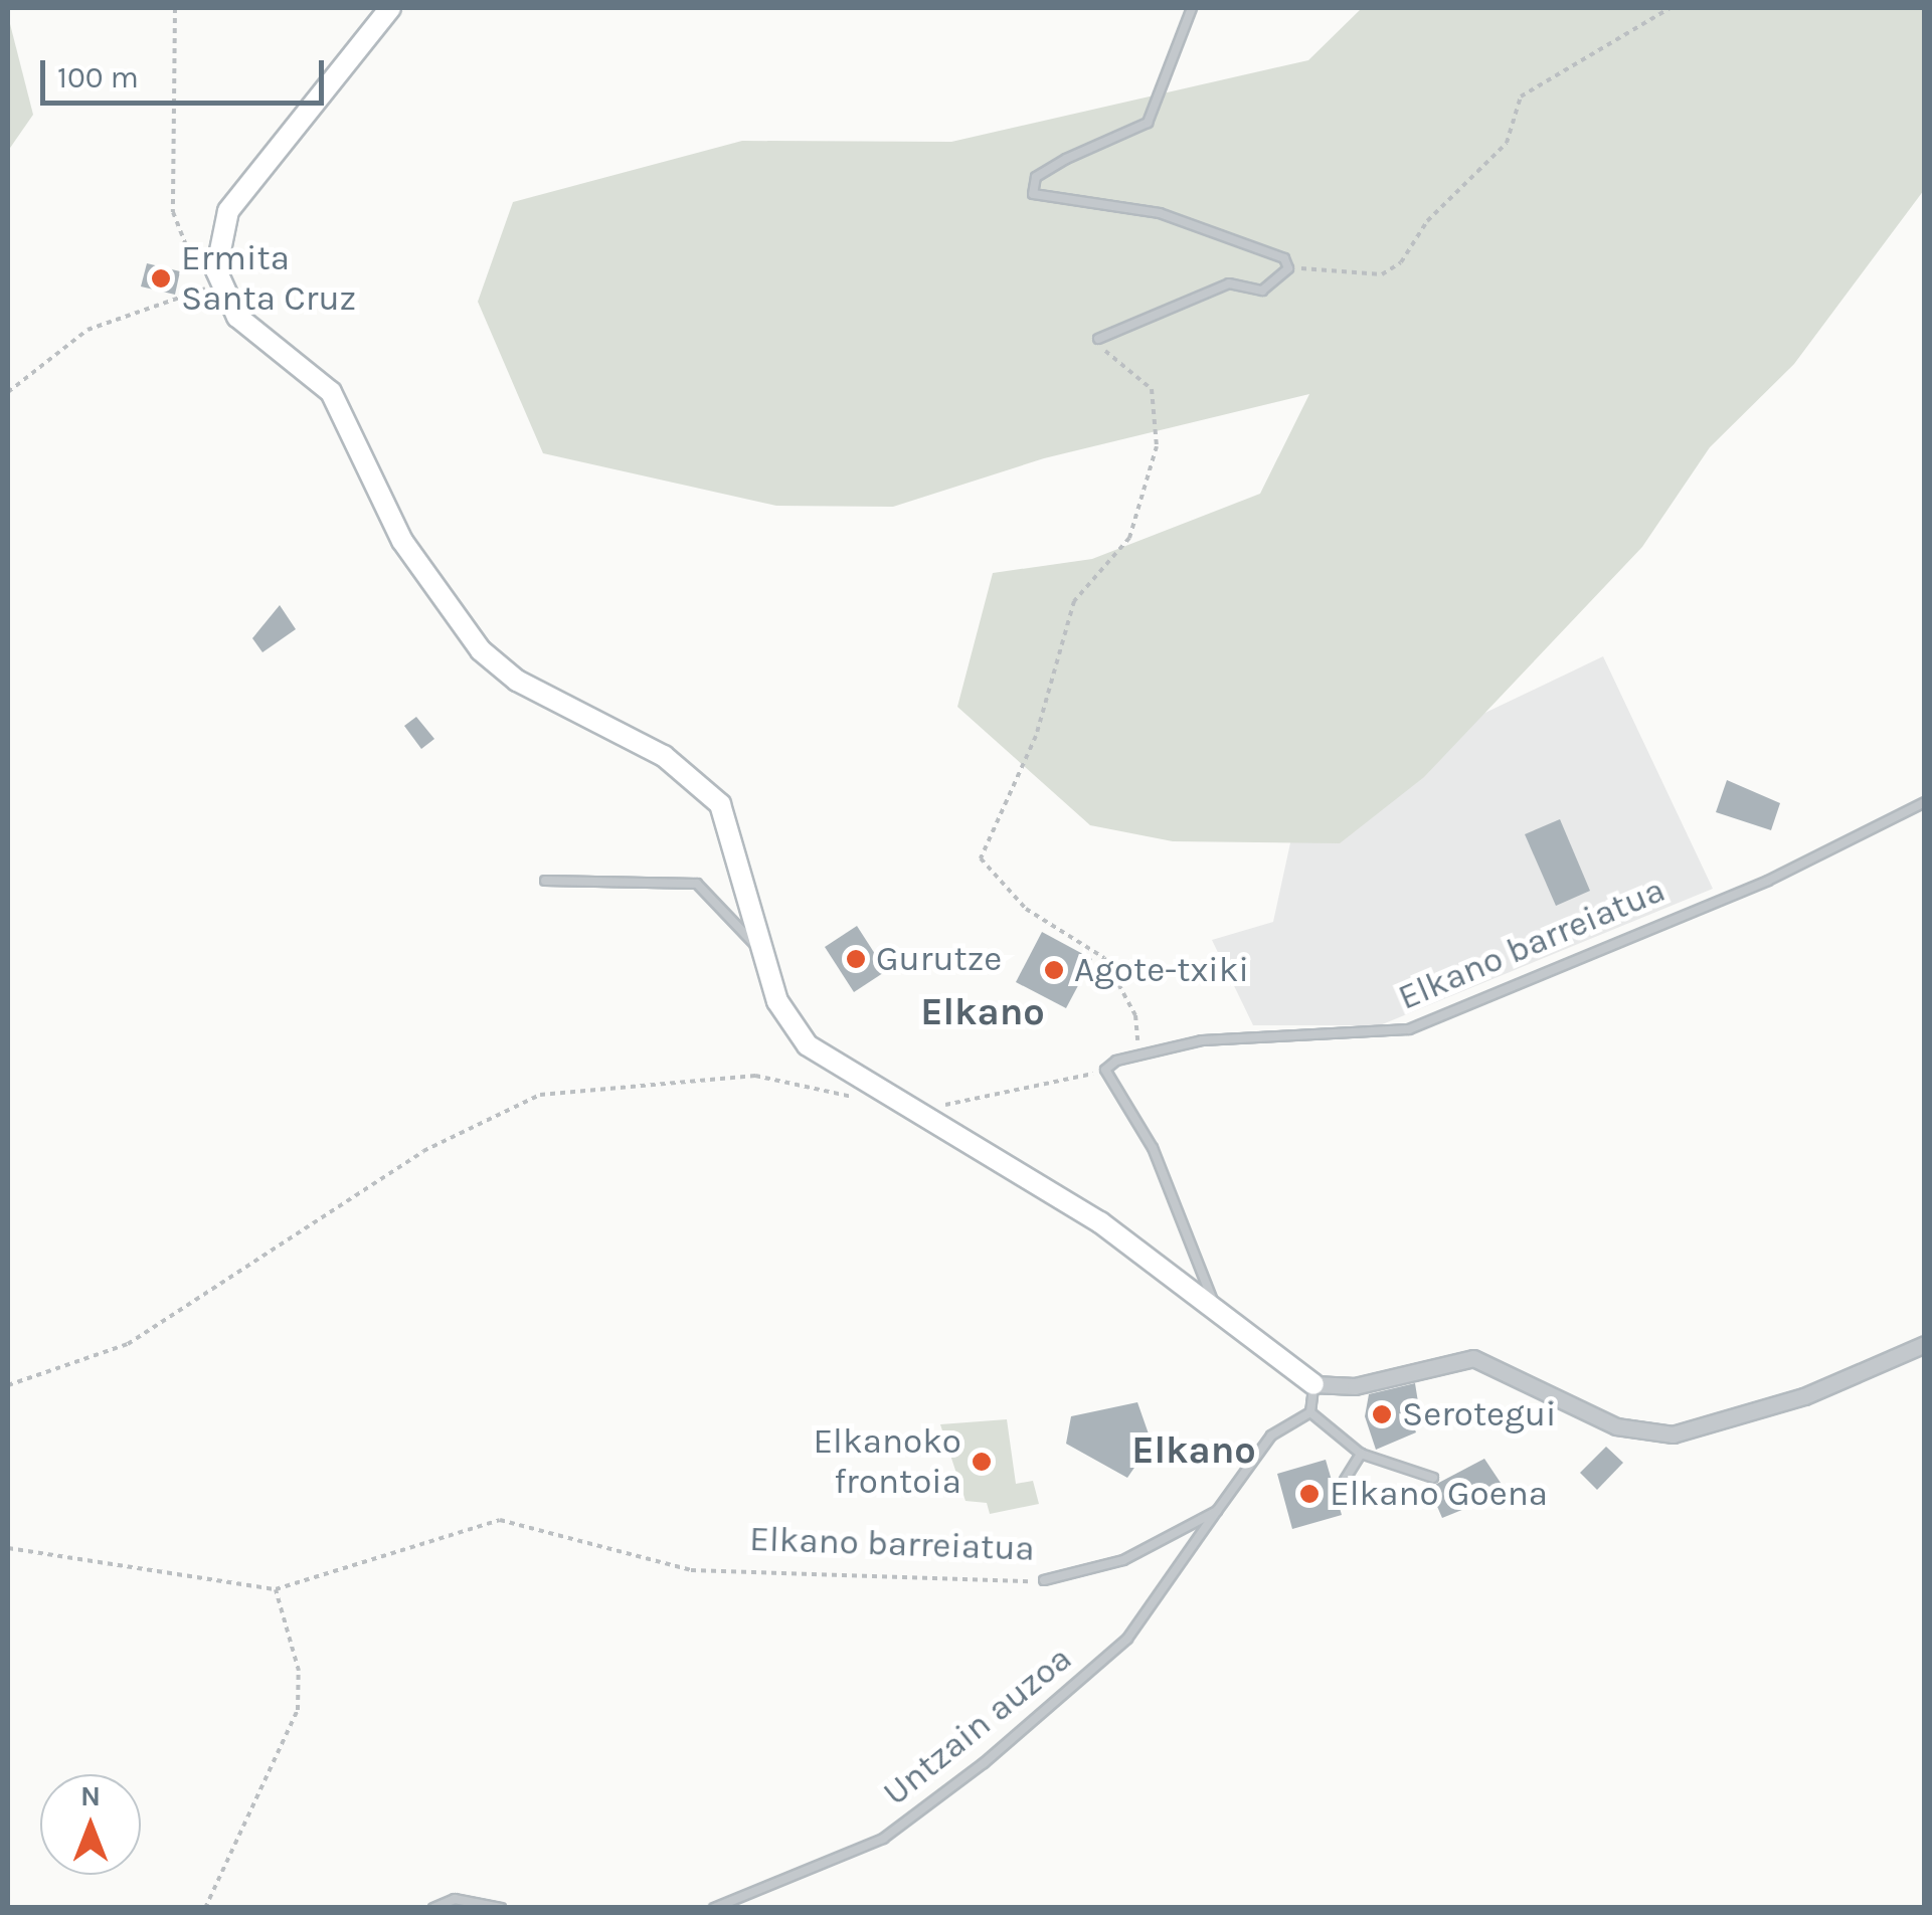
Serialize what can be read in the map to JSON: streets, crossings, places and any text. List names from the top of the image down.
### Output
{
  "streets": {
    "lane": ["Elkano barreiatua", "Untzain auzoa"]
  },
  "crossings": [
    ["Elkano barreiatua", "Untzain auzoa"]
  ],
  "districts": ["Elkano", "Elkano"],
  "places": [
    "Ermita Santa Cruz",
    "Gurutze",
    "Agote-txiki",
    "Serotegui",
    "Elkanoko frontoia",
    "Elkano Goena"
  ],
  "scale_bar": "100 m",
  "north": "top"
}
